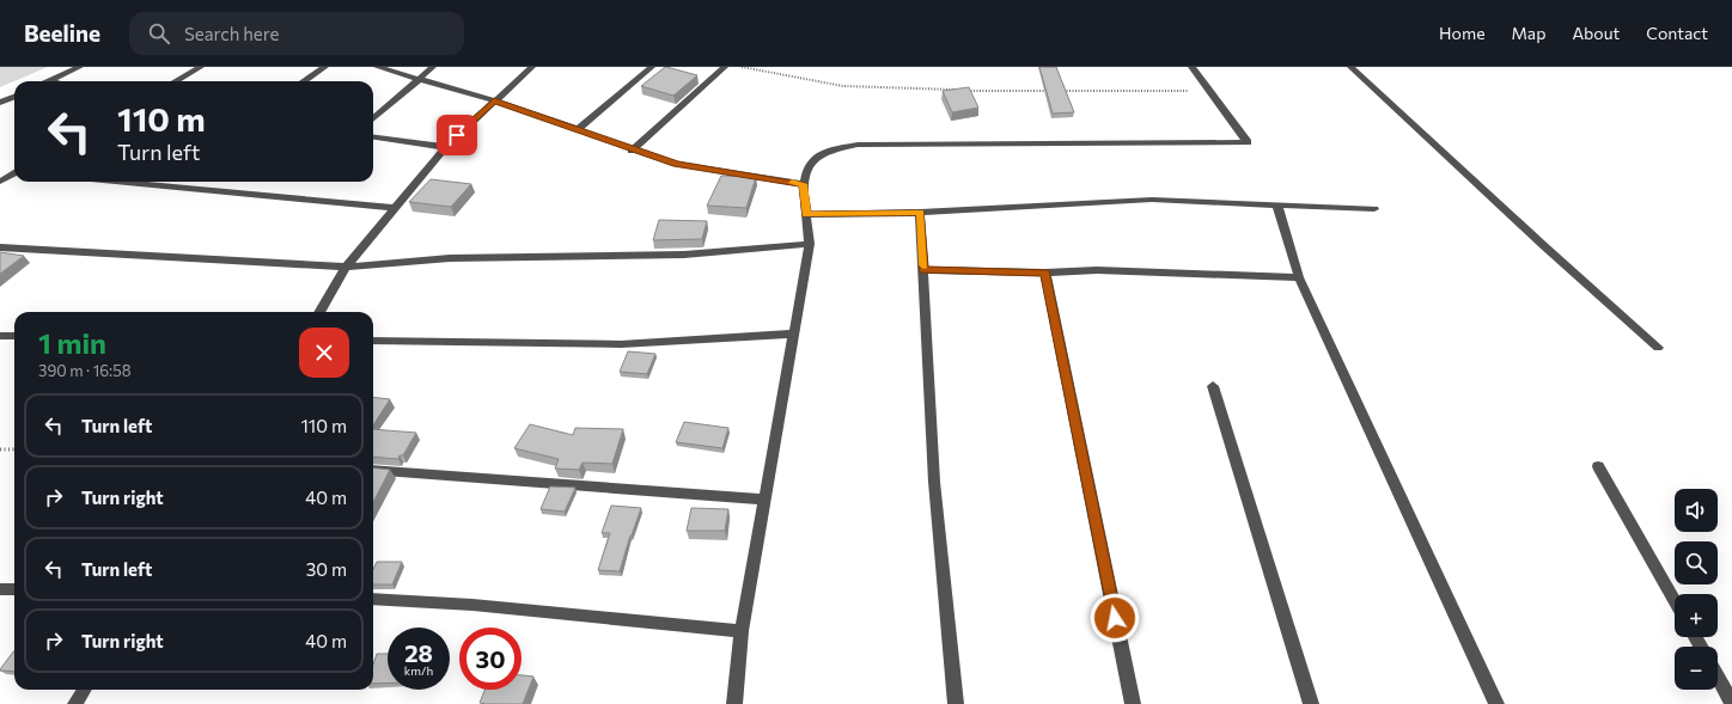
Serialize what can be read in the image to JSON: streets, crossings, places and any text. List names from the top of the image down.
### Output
{
  "page": {
    "header": "Beeline",
    "search": "Search here",
    "nav": [
      "Home",
      "Map",
      "About",
      "Contact"
    ],
    "turn": ["110 m", "Turn left"],
    "heading": ["1 min", "390 m · 16:58"],
    "list": [
      {
        "name": "Turn left",
        "value": "110 m"
      },
      {
        "name": "Turn right",
        "value": "40 m"
      },
      {
        "name": "Turn left",
        "value": "30 m"
      },
      {
        "name": "Turn right",
        "value": "40 m"
      }
    ],
    "map_buttons": ["+", "−"],
    "speed": "28 km/h",
    "limit": "30"
  }
}
